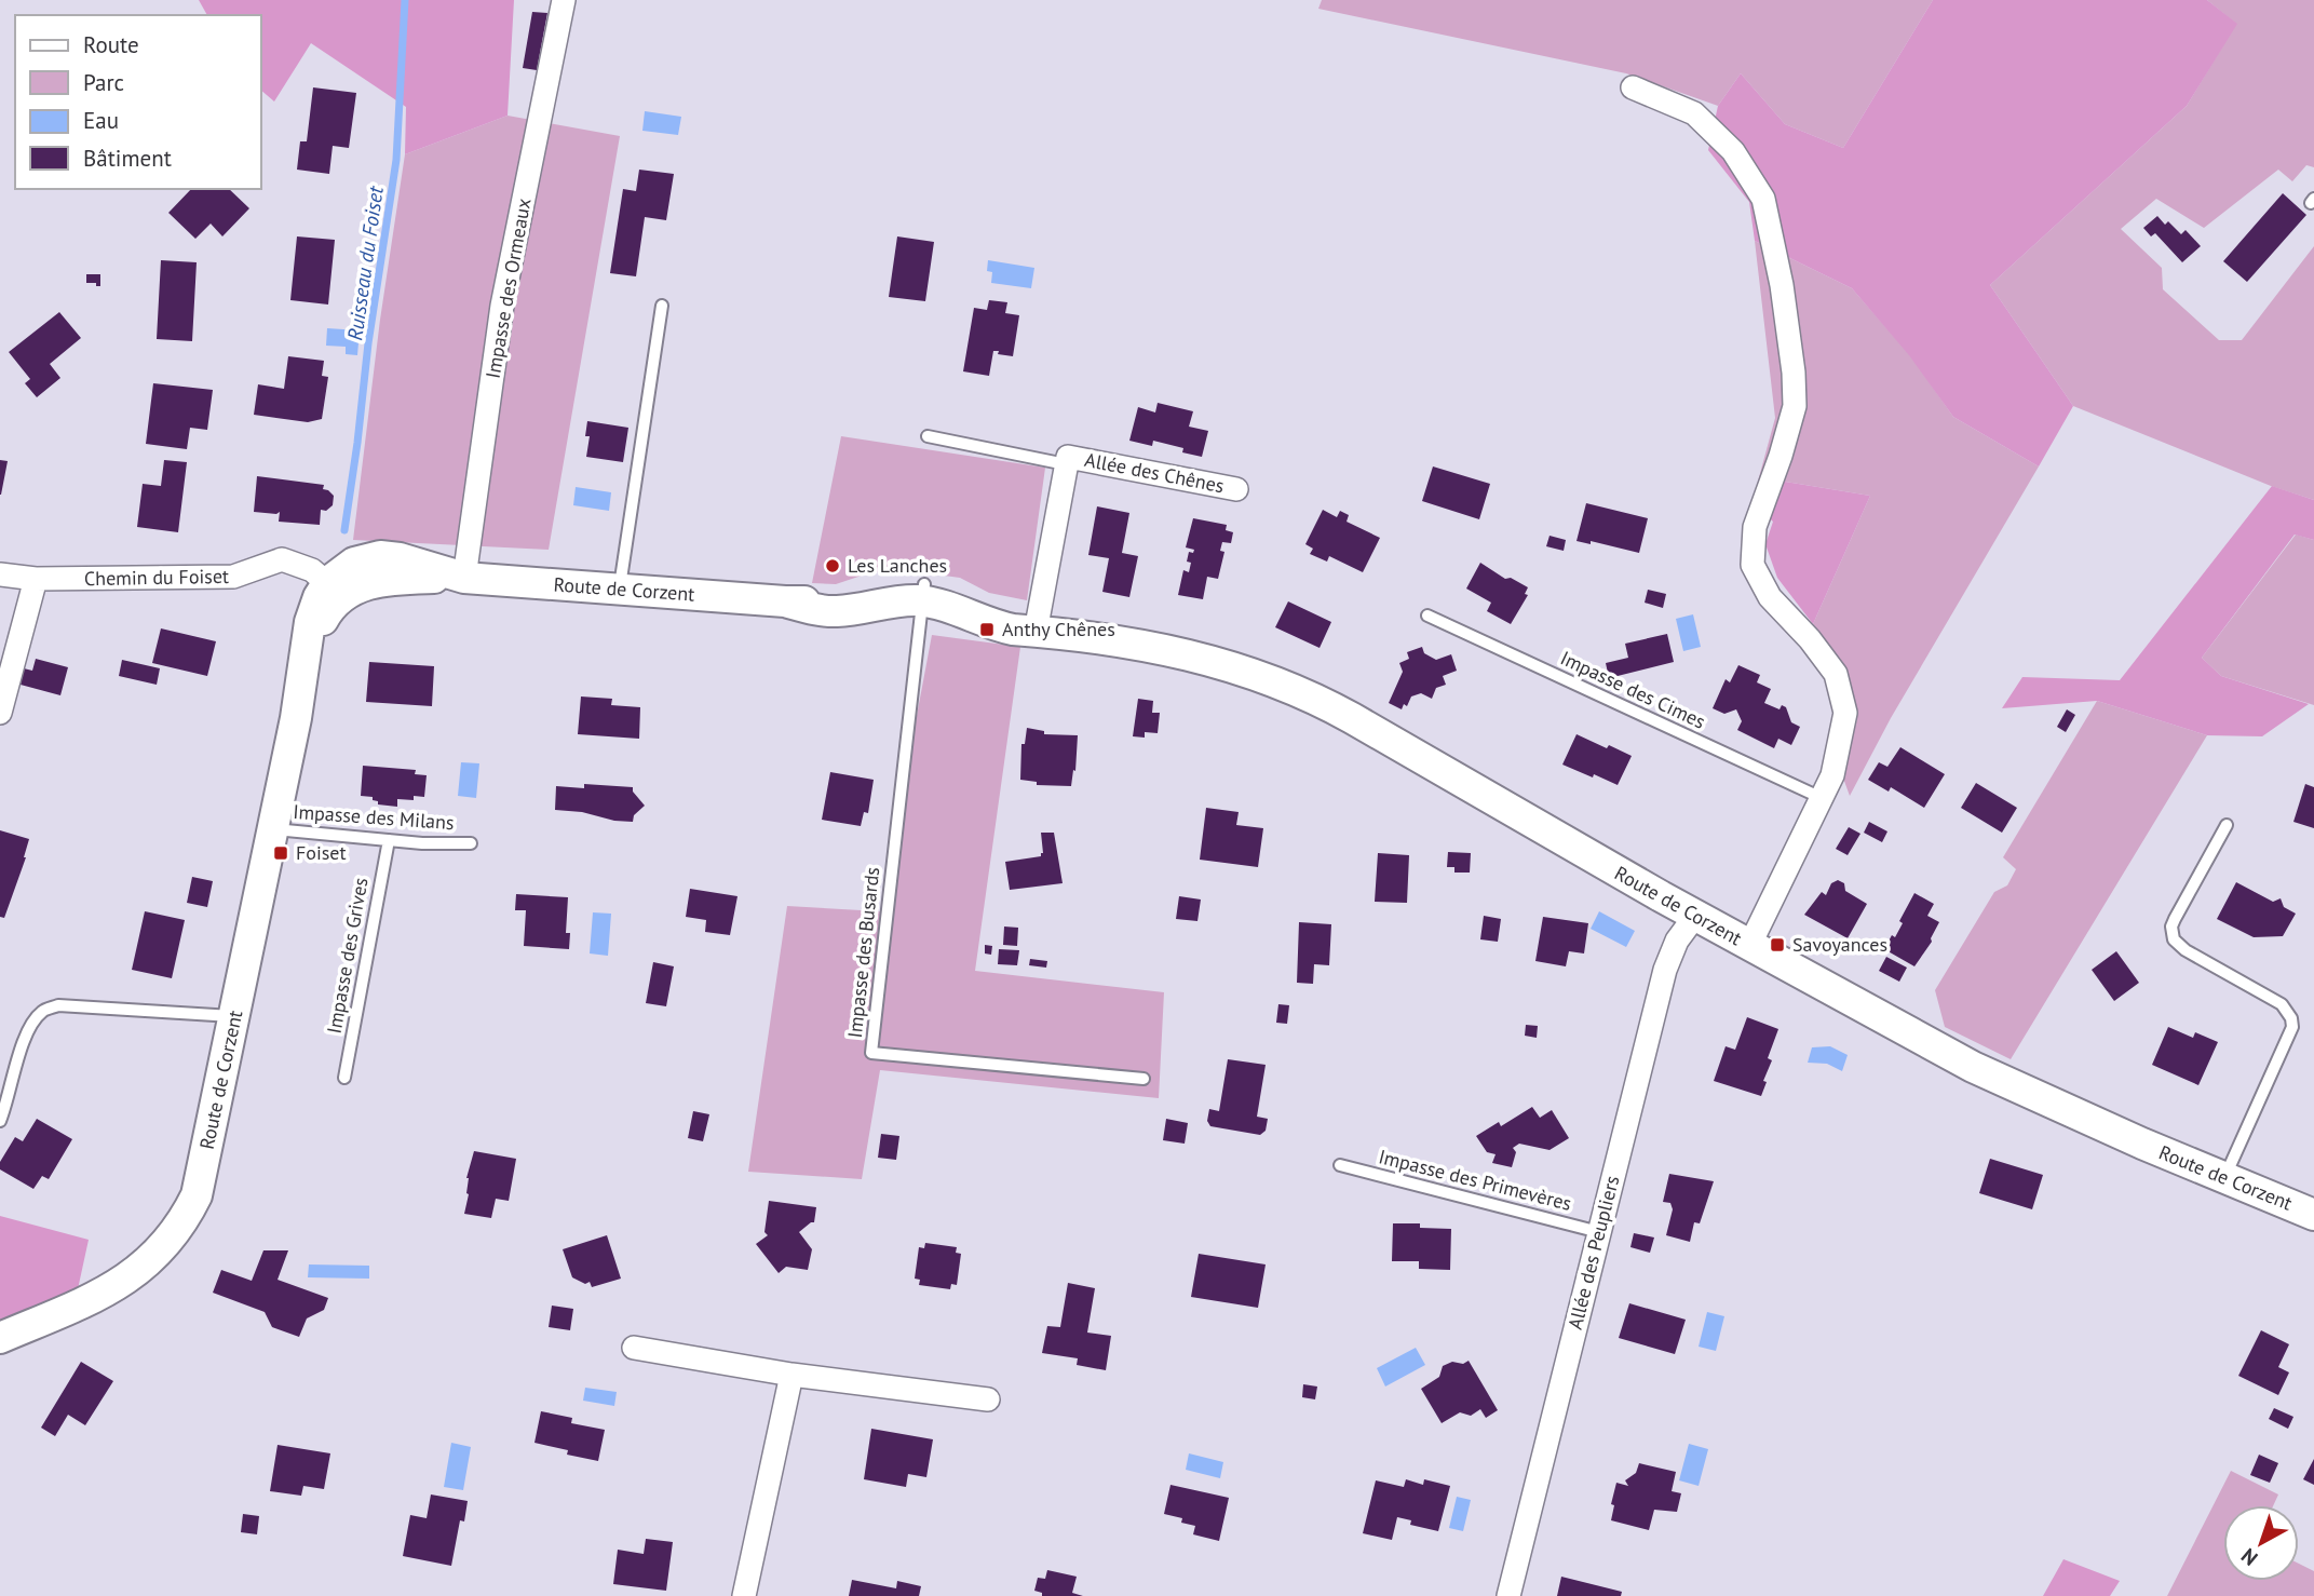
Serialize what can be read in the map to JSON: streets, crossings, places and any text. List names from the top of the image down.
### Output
{
  "streets": {
    "street": [
      "Impasse des Ormeaux",
      "Allée des Chênes",
      "Chemin du Foiset",
      "Route de Corzent",
      "Allée des Peupliers"
    ],
    "lane": [
      "Impasse des Cimes",
      "Impasse des Milans",
      "Impasse des Busards",
      "Impasse des Grives",
      "Impasse des Primevères"
    ]
  },
  "crossings": [
    ["Impasse des Ormeaux", "Route de Corzent"],
    ["Allée des Chênes", "Route de Corzent"],
    ["Chemin du Foiset", "Route de Corzent"],
    ["Route de Corzent", "Impasse des Milans"],
    ["Route de Corzent", "Impasse des Busards"],
    ["Route de Corzent", "Allée des Peupliers"],
    ["Impasse des Milans", "Impasse des Grives"],
    ["Impasse des Primevères", "Allée des Peupliers"]
  ],
  "water": ["Ruisseau du Foiset"],
  "places": {
    "other": ["Les Lanches"],
    "transit": ["Anthy Chênes", "Foiset", "Savoyances"]
  },
  "legend": [
    "Route",
    "Parc",
    "Eau",
    "Bâtiment"
  ],
  "north": "bottom left"
}
